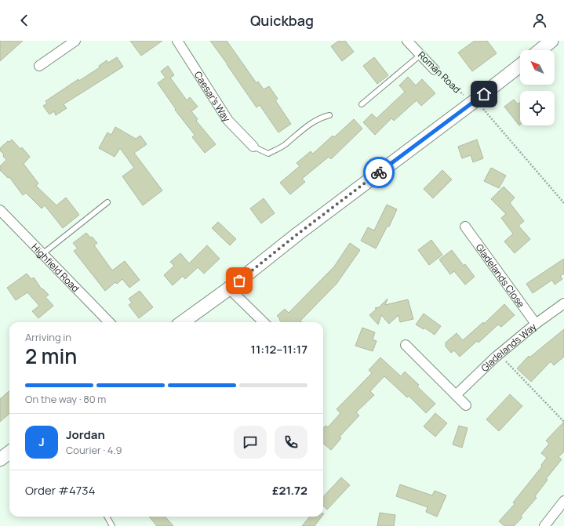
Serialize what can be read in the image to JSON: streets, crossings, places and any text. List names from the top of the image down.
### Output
{
  "streets": {
    "street": [
      "Roman Road",
      "Caesar's Way",
      "Highfield Road",
      "Gladelands Close",
      "Gladelands Way"
    ]
  },
  "crossings": [
    ["Gladelands Close", "Gladelands Way"]
  ],
  "north": "top left",
  "page": {
    "header": "Quickbag",
    "heading": ["2 min", "Arriving in", "11:12–11:17"],
    "panel": [
      "Jordan",
      "Courier · 4.9",
      "Order #4734",
      "£21.72"
    ],
    "bar": "On the way · 80 m",
    "round": "J"
  }
}
